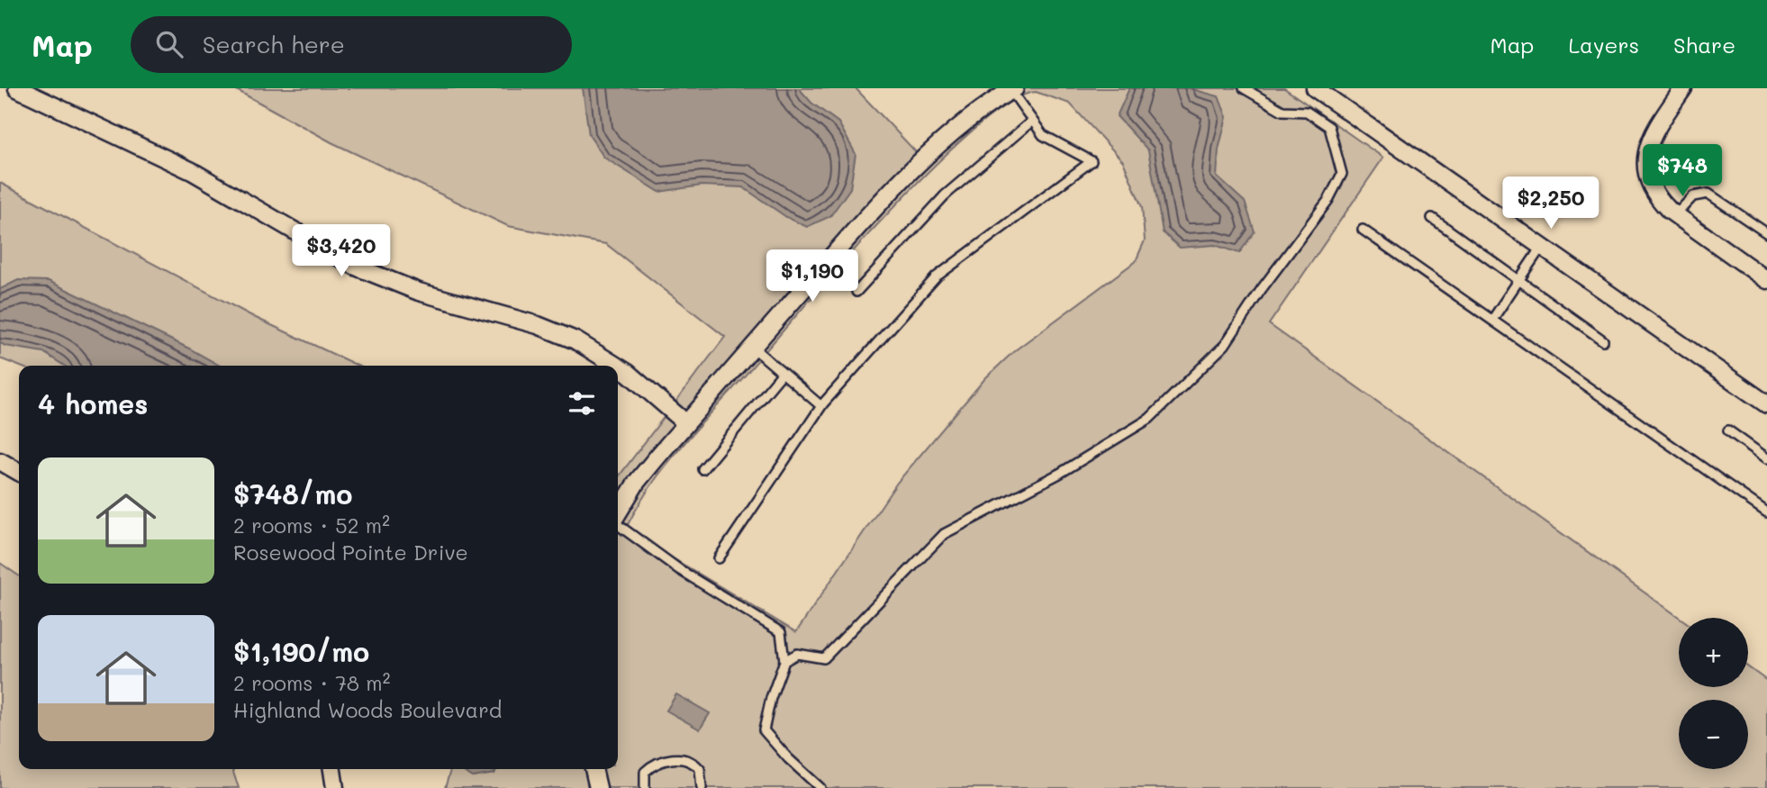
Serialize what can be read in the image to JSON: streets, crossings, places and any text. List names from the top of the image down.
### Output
{
  "page": {
    "header": "Map",
    "search": "Search here",
    "nav": ["Map", "Layers", "Share"],
    "price": [
      "$748",
      "$2,250",
      "$3,420",
      "$1,190"
    ],
    "heading": "4 homes",
    "list": [
      {
        "name": "$748/mo",
        "note": "2 rooms · 52 m² · Rosewood Pointe Drive"
      },
      {
        "name": "$1,190/mo",
        "note": "2 rooms · 78 m² · Highland Woods Boulevard"
      }
    ],
    "map_buttons": ["+", "−"]
  }
}
